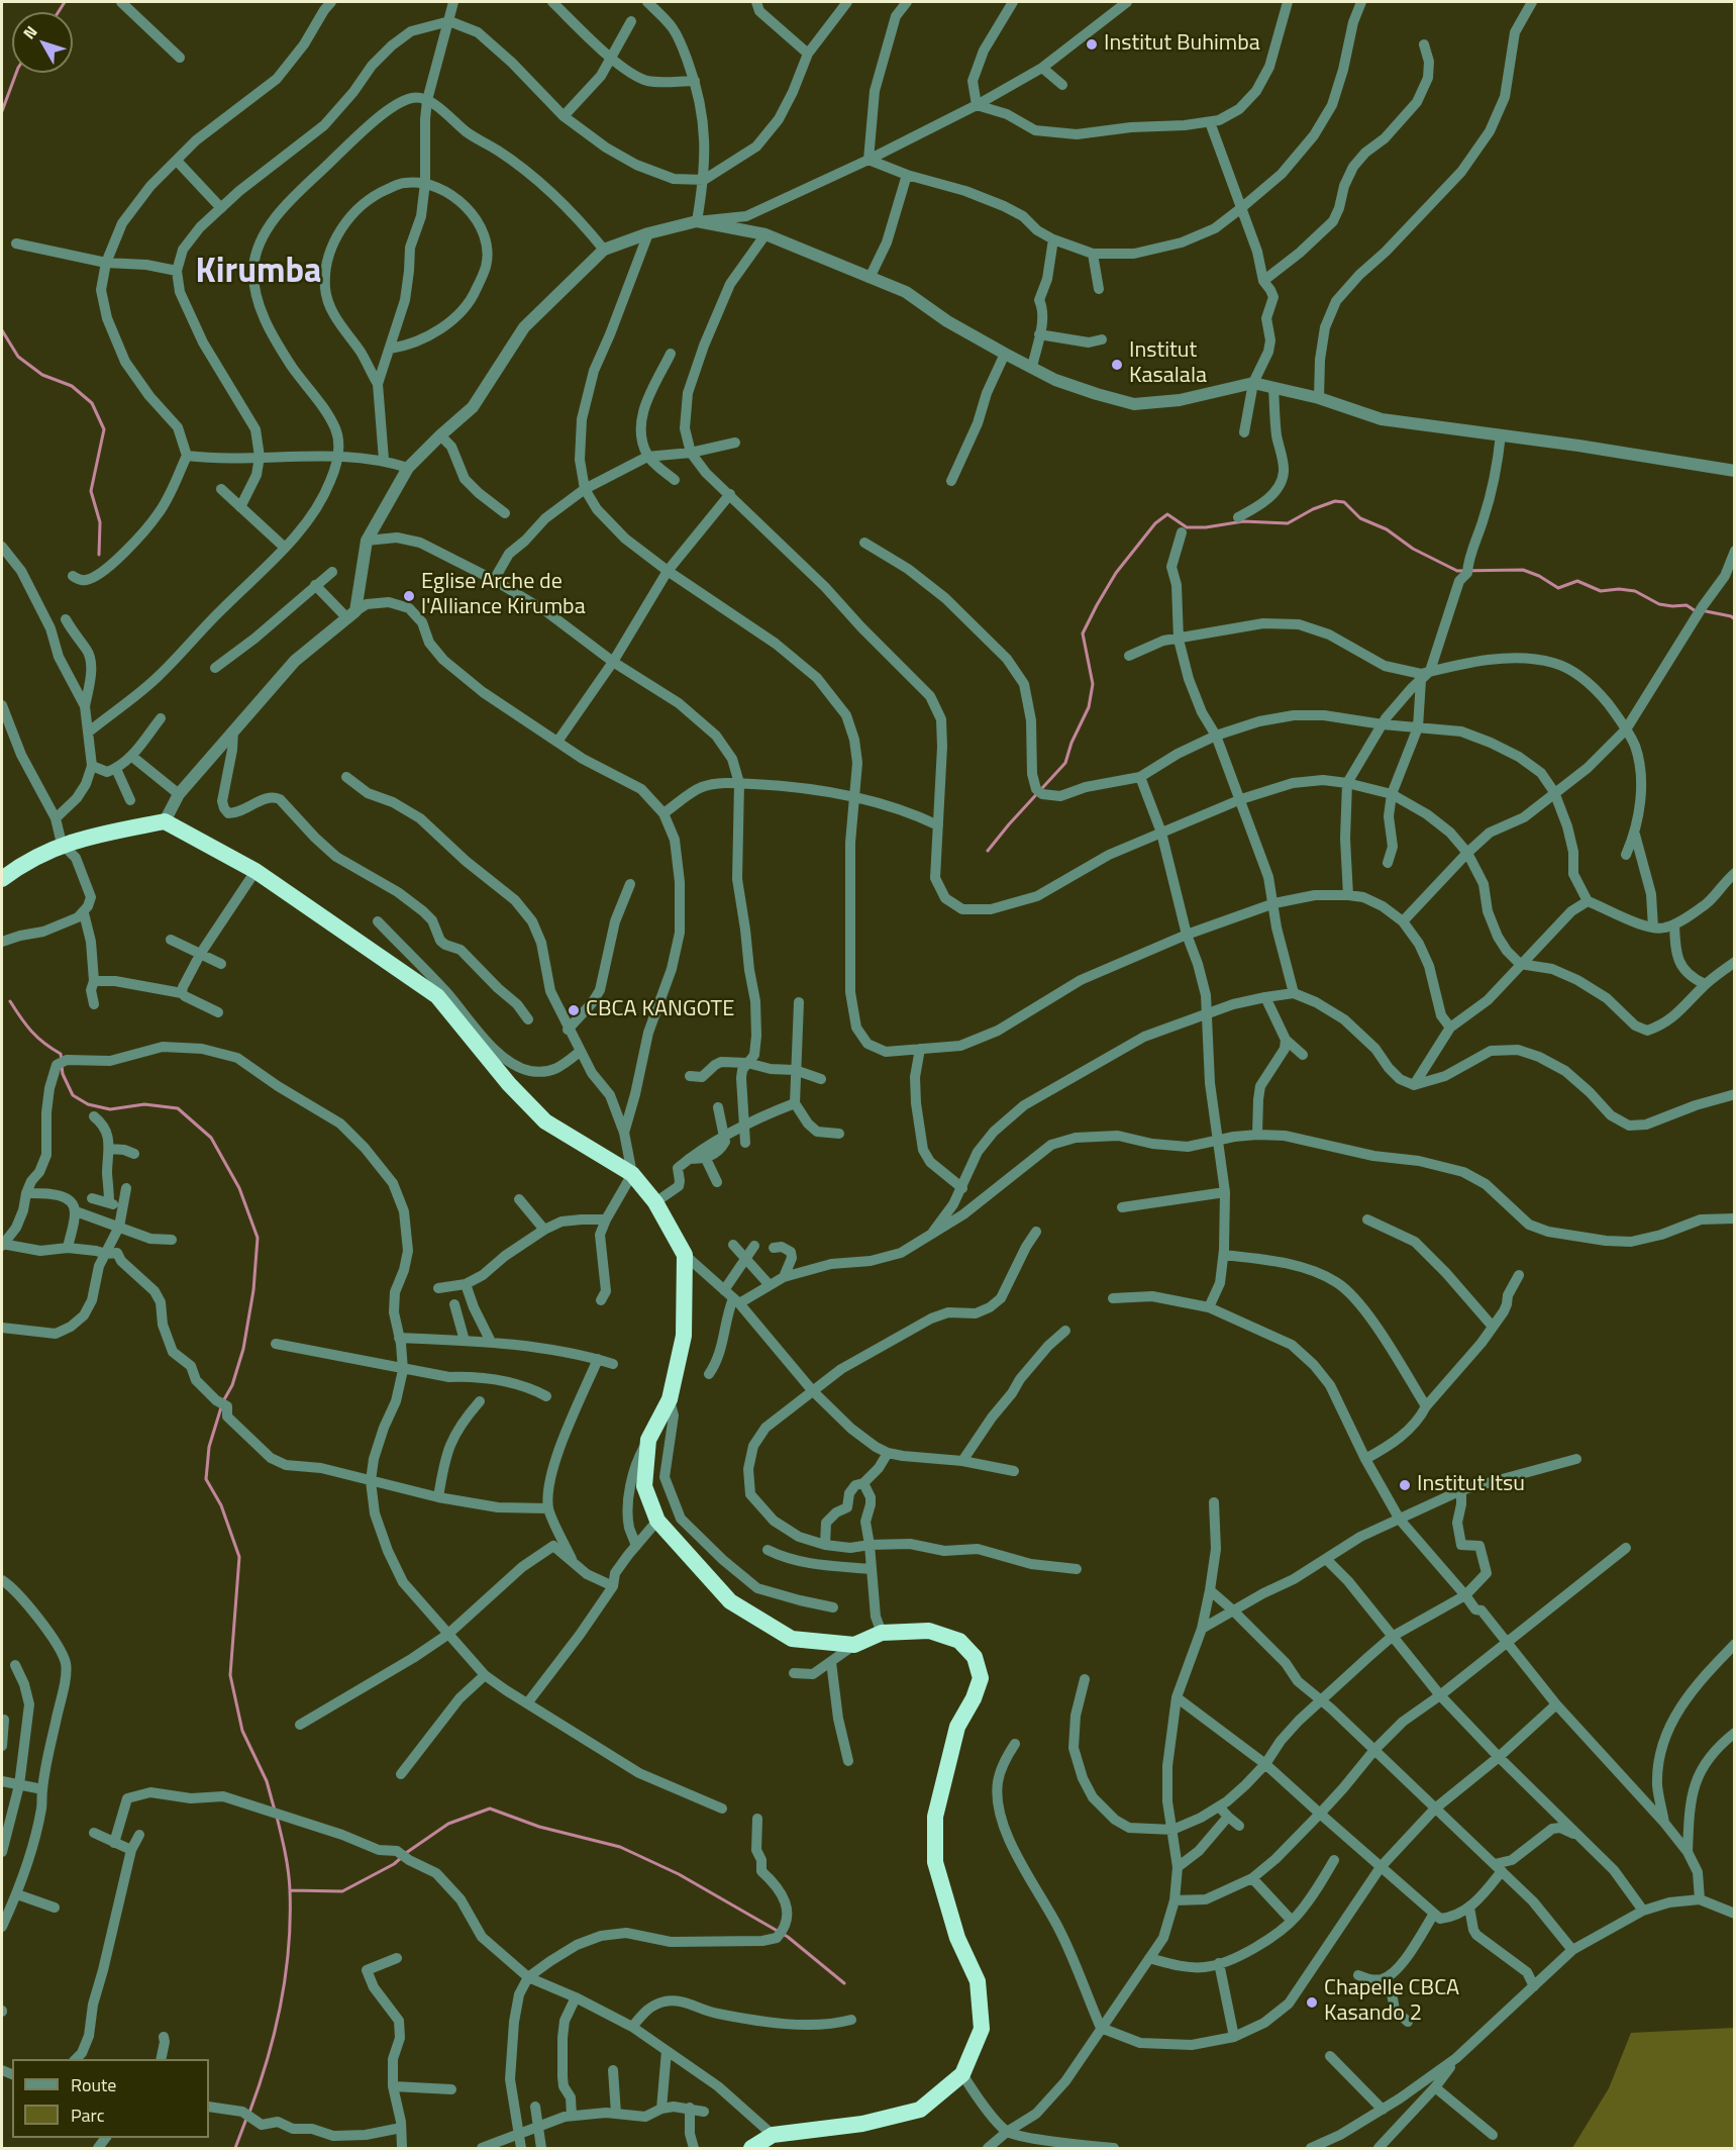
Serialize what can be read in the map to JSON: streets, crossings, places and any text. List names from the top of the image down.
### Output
{
  "districts": ["Kirumba"],
  "places": [
    "Institut Buhimba",
    "Institut Kasalala",
    "Eglise Arche de l'Alliance Kirumba",
    "CBCA KANGOTE",
    "Institut Itsu",
    "Chapelle CBCA Kasando 2"
  ],
  "legend": ["Route", "Parc"],
  "north": "top left"
}
